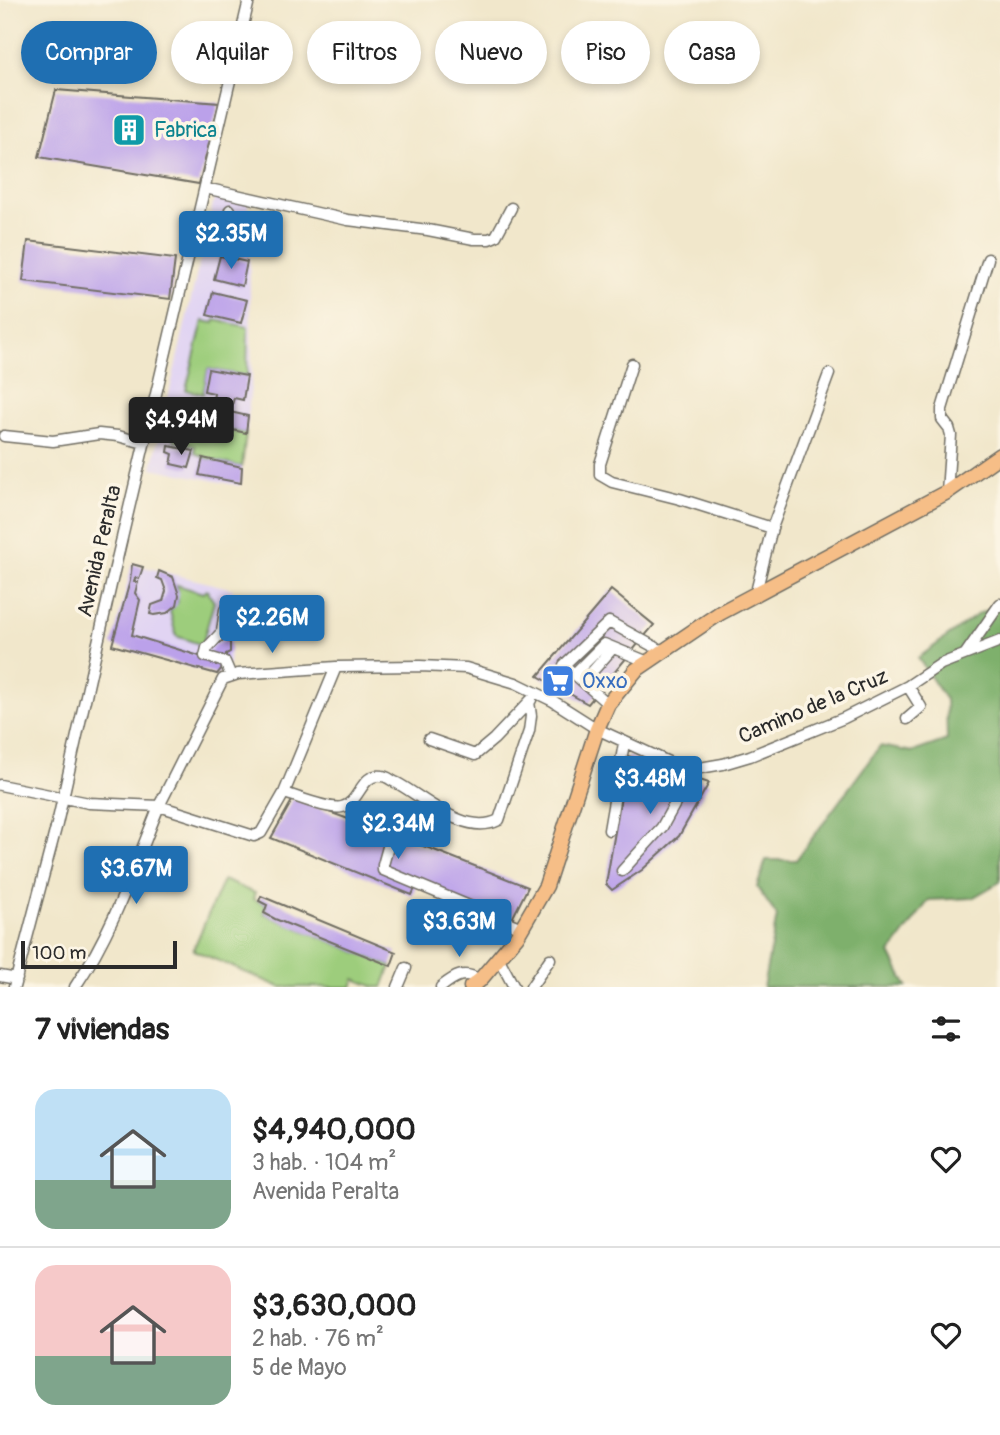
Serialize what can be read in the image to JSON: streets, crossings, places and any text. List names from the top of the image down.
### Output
{
  "streets": {
    "street": ["Avenida Peralta", "Camino de la Cruz"]
  },
  "places": {
    "building": ["Fabrica"],
    "supermarket": ["Oxxo"]
  },
  "scale_bar": "100 m",
  "page": {
    "chip": [
      "Comprar",
      "Alquilar",
      "Filtros",
      "Nuevo",
      "Piso",
      "Casa"
    ],
    "price": [
      "$2.35M",
      "$4.94M",
      "$2.26M",
      "$3.48M",
      "$2.34M",
      "$3.67M",
      "$3.63M"
    ],
    "scale": "100 m",
    "heading": "7 viviendas",
    "list": [
      {
        "name": "$4,940,000",
        "note": "3 hab. · 104 m² · Avenida Peralta"
      },
      {
        "name": "$3,630,000",
        "note": "2 hab. · 76 m² · 5 de Mayo"
      }
    ]
  }
}
